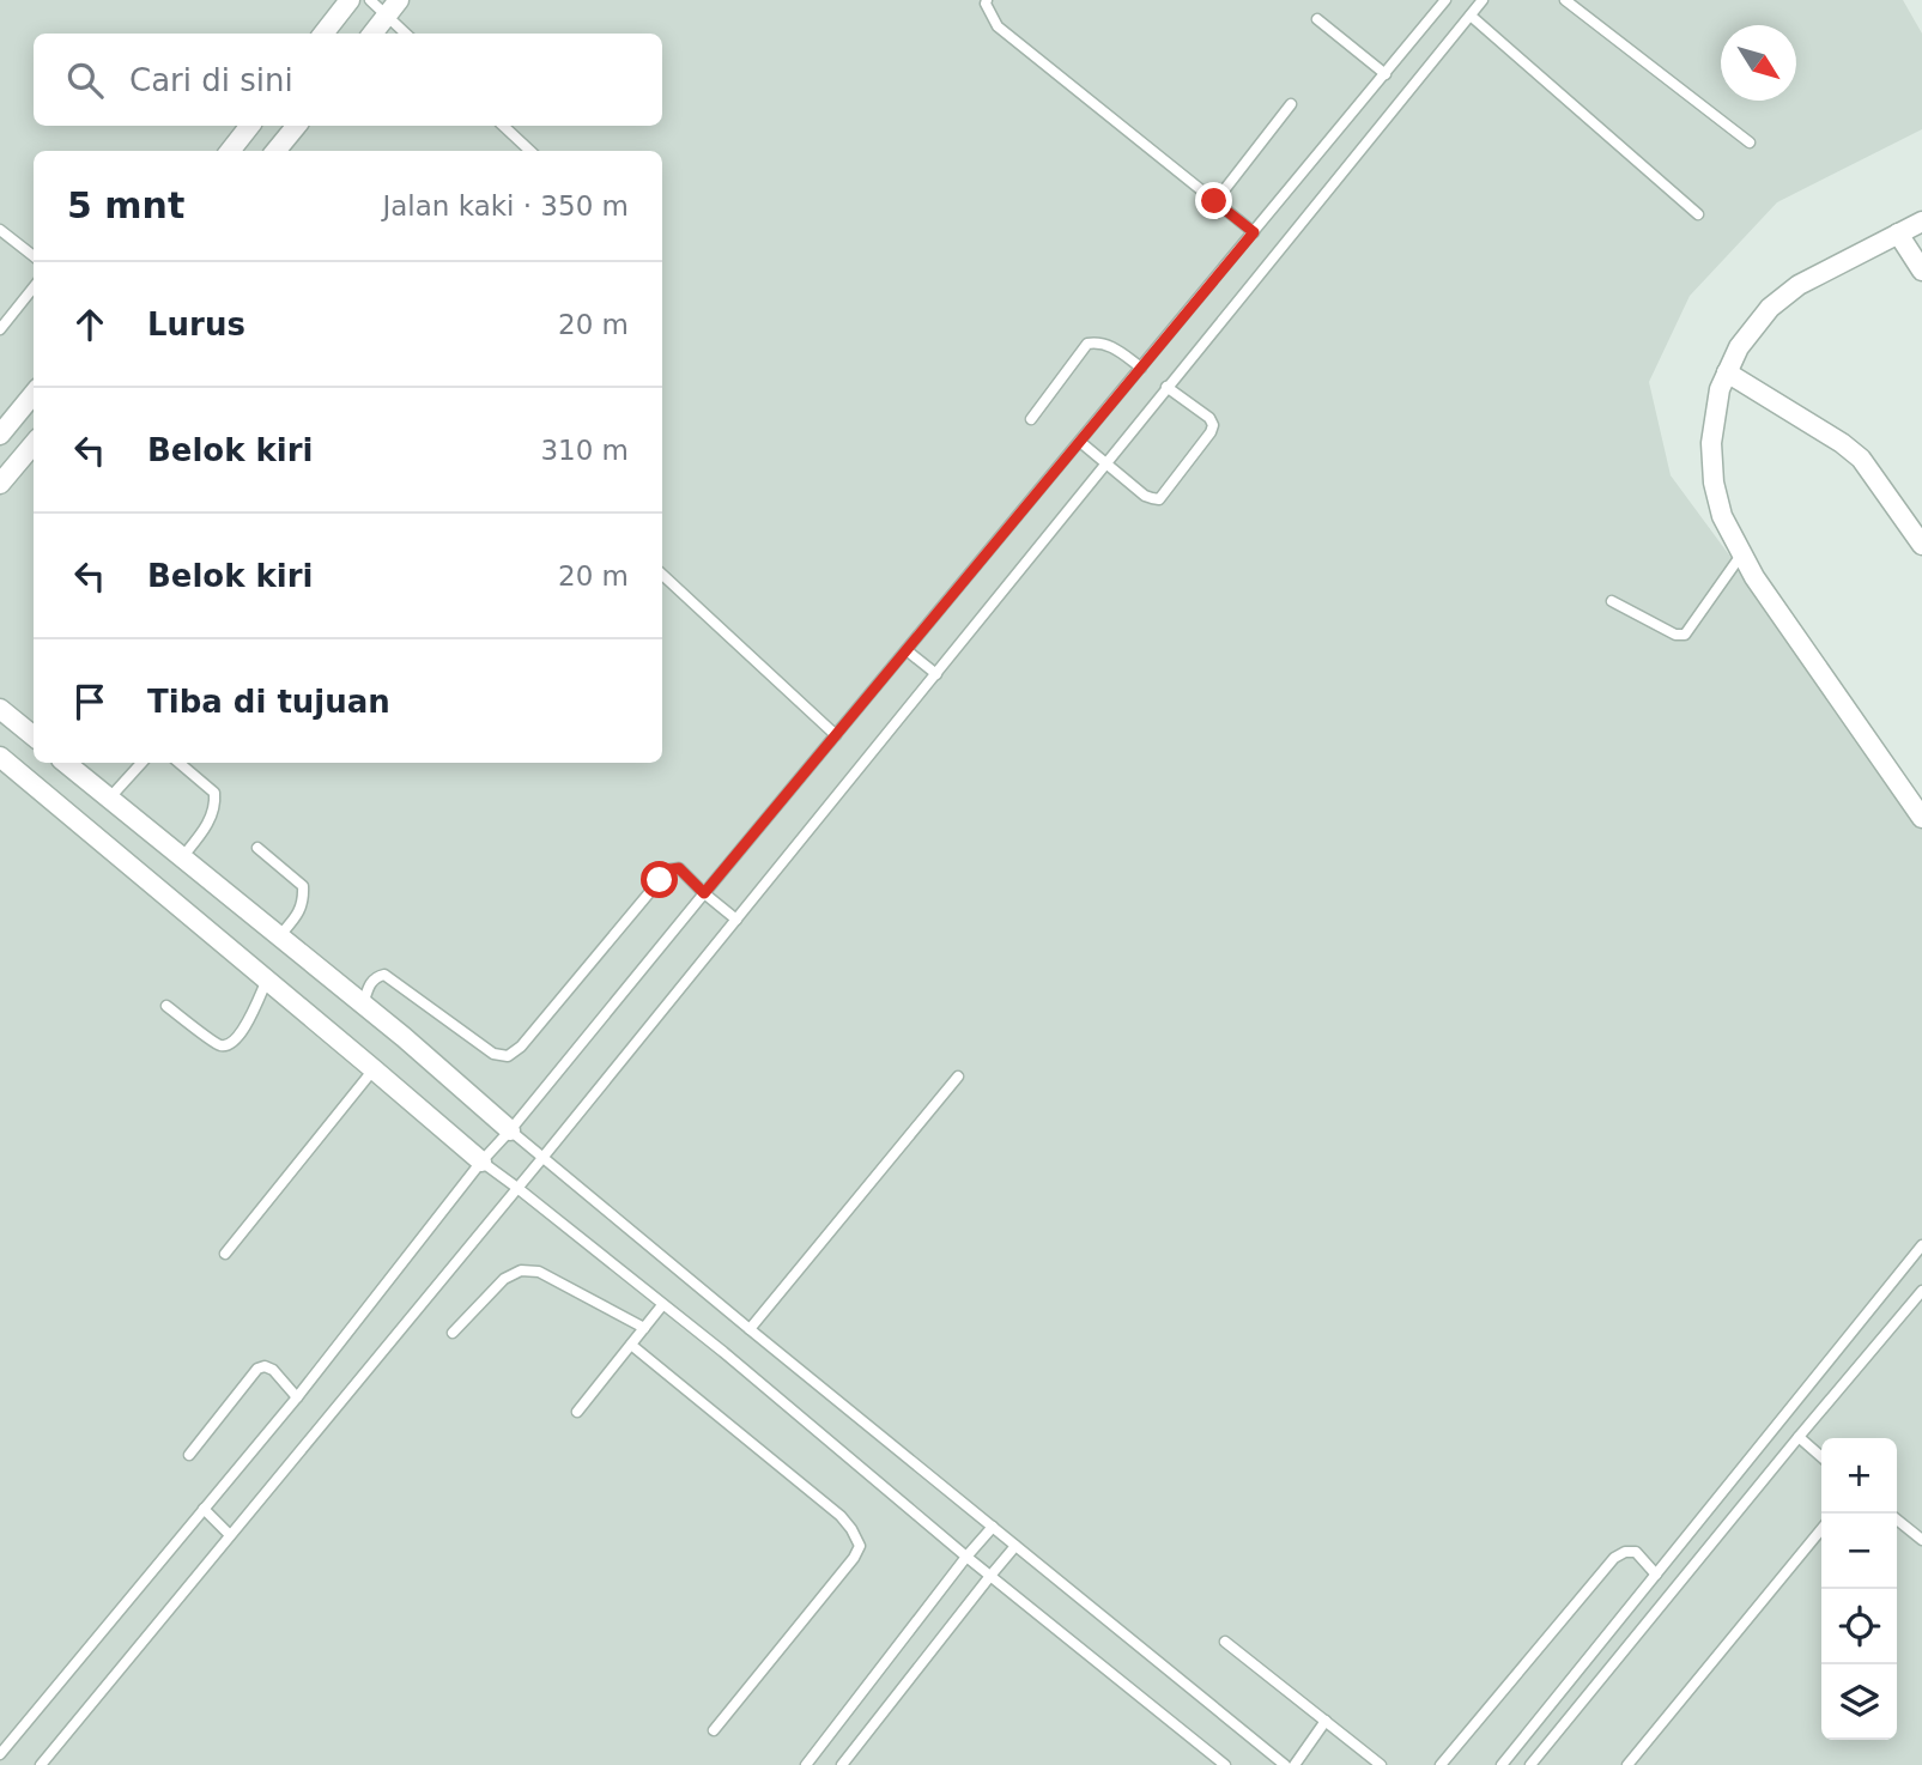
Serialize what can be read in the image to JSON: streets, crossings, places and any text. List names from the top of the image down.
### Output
{
  "north": "bottom right",
  "page": {
    "search": "Cari di sini",
    "heading": ["5 mnt", "Jalan kaki · 350 m"],
    "list": [
      ["Lurus", "20 m"],
      ["Belok kiri", "310 m"],
      ["Belok kiri", "20 m"],
      "Tiba di tujuan"
    ],
    "map_buttons": ["+", "−"]
  }
}
